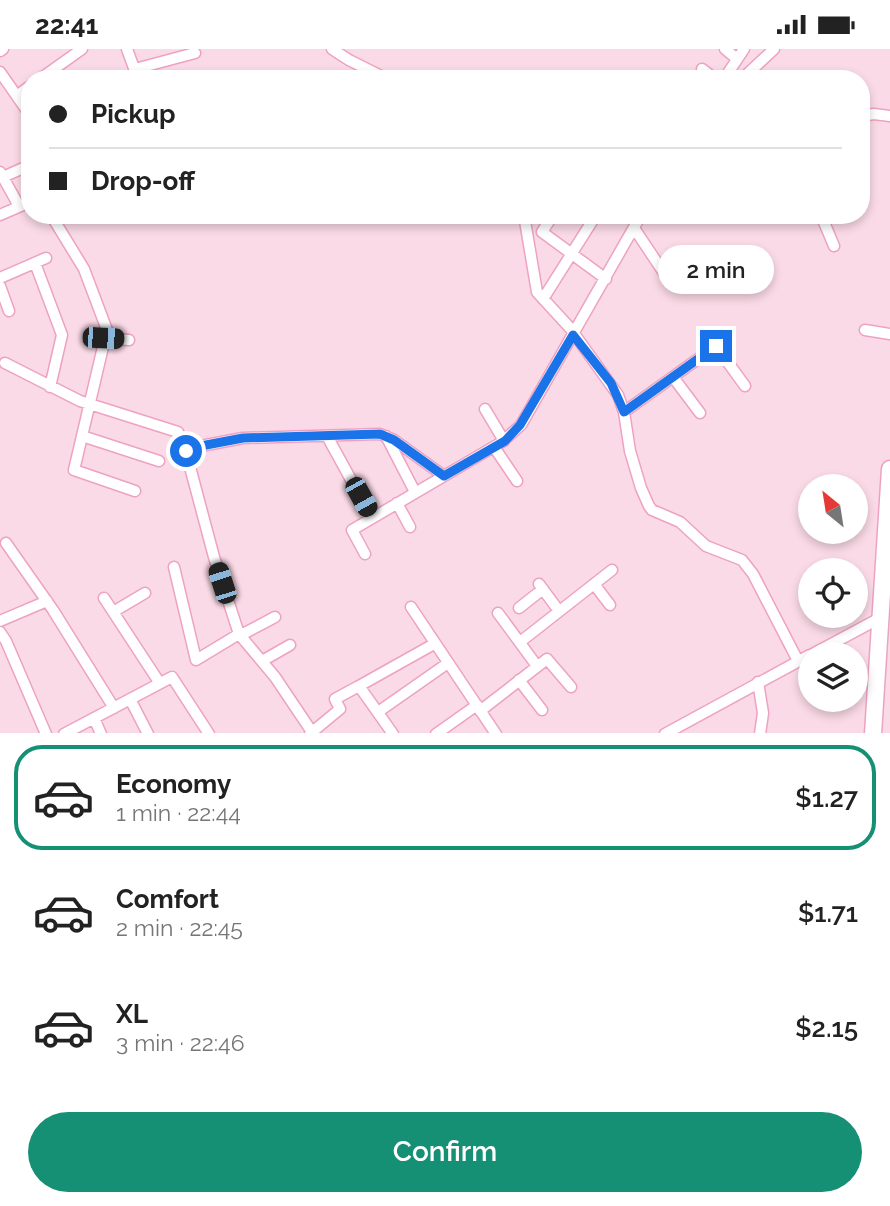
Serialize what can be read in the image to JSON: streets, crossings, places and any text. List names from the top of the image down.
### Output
{
  "north": "top left",
  "page": {
    "status": "22:41",
    "banner": ["Pickup", "Drop-off"],
    "bubble": "2 min",
    "list": [
      {
        "name": "Economy",
        "note": "1 min · 22:44",
        "value": "$1.27"
      },
      {
        "name": "Comfort",
        "note": "2 min · 22:45",
        "value": "$1.71"
      },
      {
        "name": "XL",
        "note": "3 min · 22:46",
        "value": "$2.15"
      }
    ],
    "buttons": "Confirm"
  }
}
